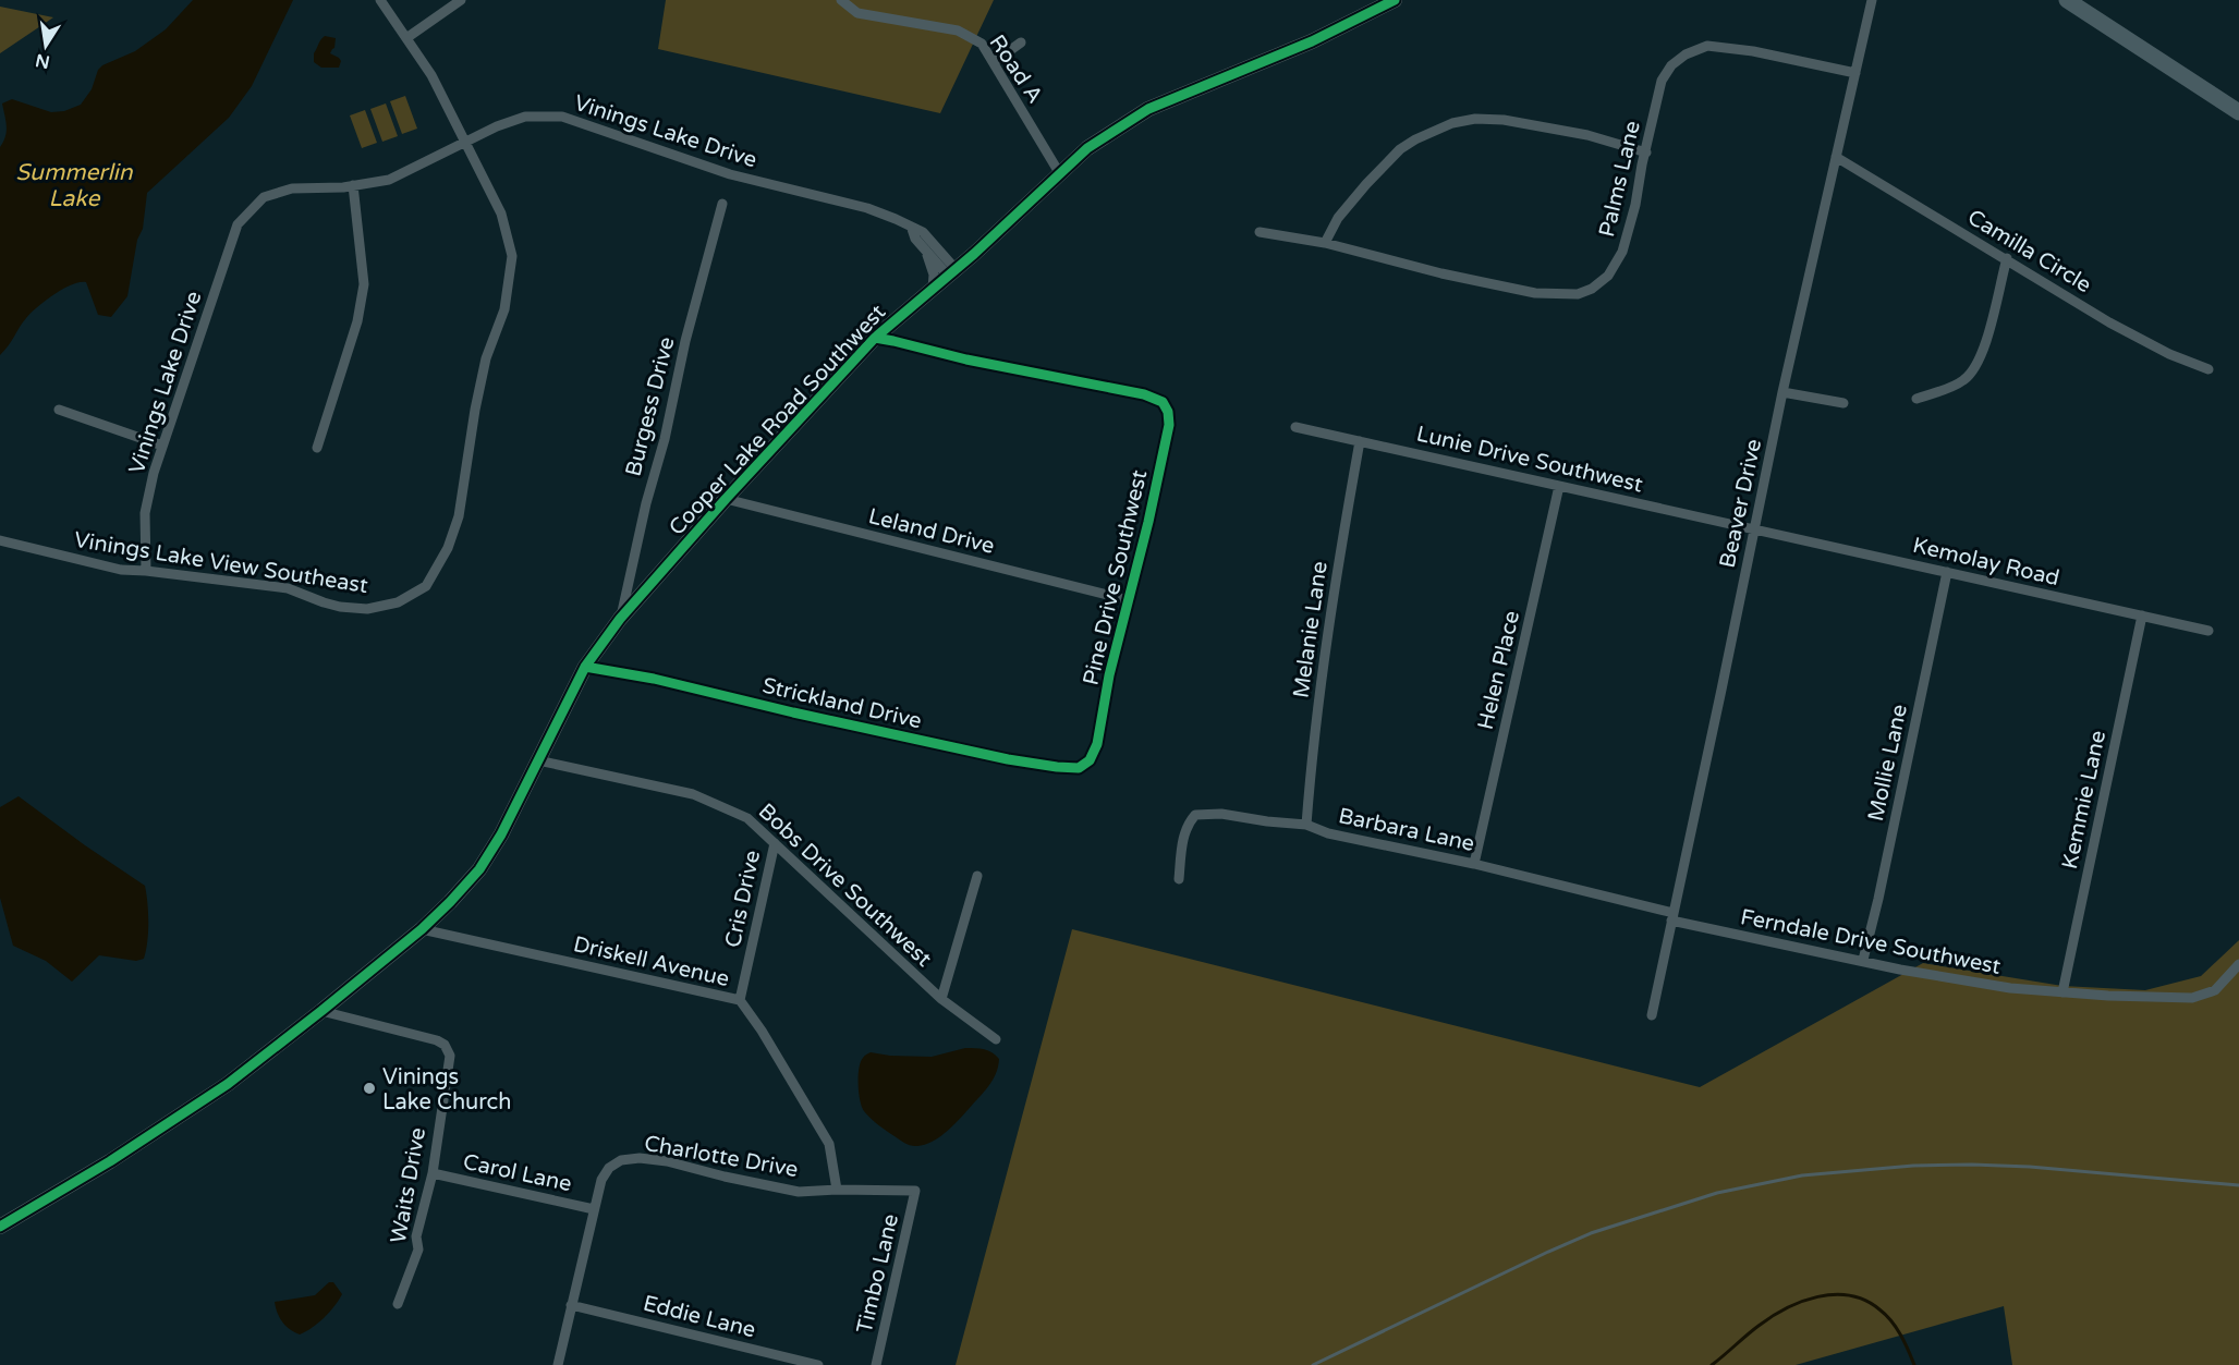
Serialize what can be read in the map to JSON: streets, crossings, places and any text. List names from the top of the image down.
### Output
{
  "streets": {
    "street": [
      "Road A",
      "Vinings Lake Drive",
      "Palms Lane",
      "Camilla Circle",
      "Burgess Drive",
      "Cooper Lake Road Southwest",
      "Lunie Drive Southwest",
      "Beaver Drive",
      "Leland Drive",
      "Kemolay Road",
      "Vinings Lake View Southeast",
      "Pine Drive Southwest",
      "Melanie Lane",
      "Helen Place",
      "Strickland Drive",
      "Mollie Lane",
      "Kemmie Lane",
      "Barbara Lane",
      "Bobs Drive Southwest",
      "Cris Drive",
      "Ferndale Drive Southwest",
      "Driskell Avenue",
      "Charlotte Drive",
      "Carol Lane",
      "Waits Drive",
      "Timbo Lane",
      "Eddie Lane"
    ]
  },
  "crossings": [
    ["Road A", "Cooper Lake Road Southwest"],
    ["Vinings Lake Drive", "Cooper Lake Road Southwest"],
    ["Vinings Lake Drive", "Vinings Lake View Southeast"],
    ["Palms Lane", "Beaver Drive"],
    ["Camilla Circle", "Beaver Drive"],
    ["Burgess Drive", "Cooper Lake Road Southwest"],
    ["Cooper Lake Road Southwest", "Leland Drive"],
    ["Cooper Lake Road Southwest", "Pine Drive Southwest"],
    ["Cooper Lake Road Southwest", "Strickland Drive"],
    ["Cooper Lake Road Southwest", "Bobs Drive Southwest"],
    ["Cooper Lake Road Southwest", "Driskell Avenue"],
    ["Cooper Lake Road Southwest", "Waits Drive"],
    ["Lunie Drive Southwest", "Beaver Drive"],
    ["Lunie Drive Southwest", "Kemolay Road"],
    ["Lunie Drive Southwest", "Melanie Lane"],
    ["Lunie Drive Southwest", "Helen Place"],
    ["Beaver Drive", "Kemolay Road"],
    ["Beaver Drive", "Barbara Lane"],
    ["Beaver Drive", "Ferndale Drive Southwest"],
    ["Leland Drive", "Pine Drive Southwest"],
    ["Kemolay Road", "Mollie Lane"],
    ["Kemolay Road", "Kemmie Lane"],
    ["Pine Drive Southwest", "Strickland Drive"],
    ["Melanie Lane", "Barbara Lane"],
    ["Helen Place", "Barbara Lane"],
    ["Mollie Lane", "Ferndale Drive Southwest"],
    ["Kemmie Lane", "Ferndale Drive Southwest"],
    ["Barbara Lane", "Ferndale Drive Southwest"],
    ["Bobs Drive Southwest", "Cris Drive"],
    ["Cris Drive", "Driskell Avenue"],
    ["Driskell Avenue", "Charlotte Drive"],
    ["Charlotte Drive", "Carol Lane"],
    ["Charlotte Drive", "Timbo Lane"],
    ["Charlotte Drive", "Eddie Lane"],
    ["Carol Lane", "Waits Drive"]
  ],
  "water": ["Summerlin Lake"],
  "places": ["Vinings Lake Church"],
  "north": "bottom"
}
